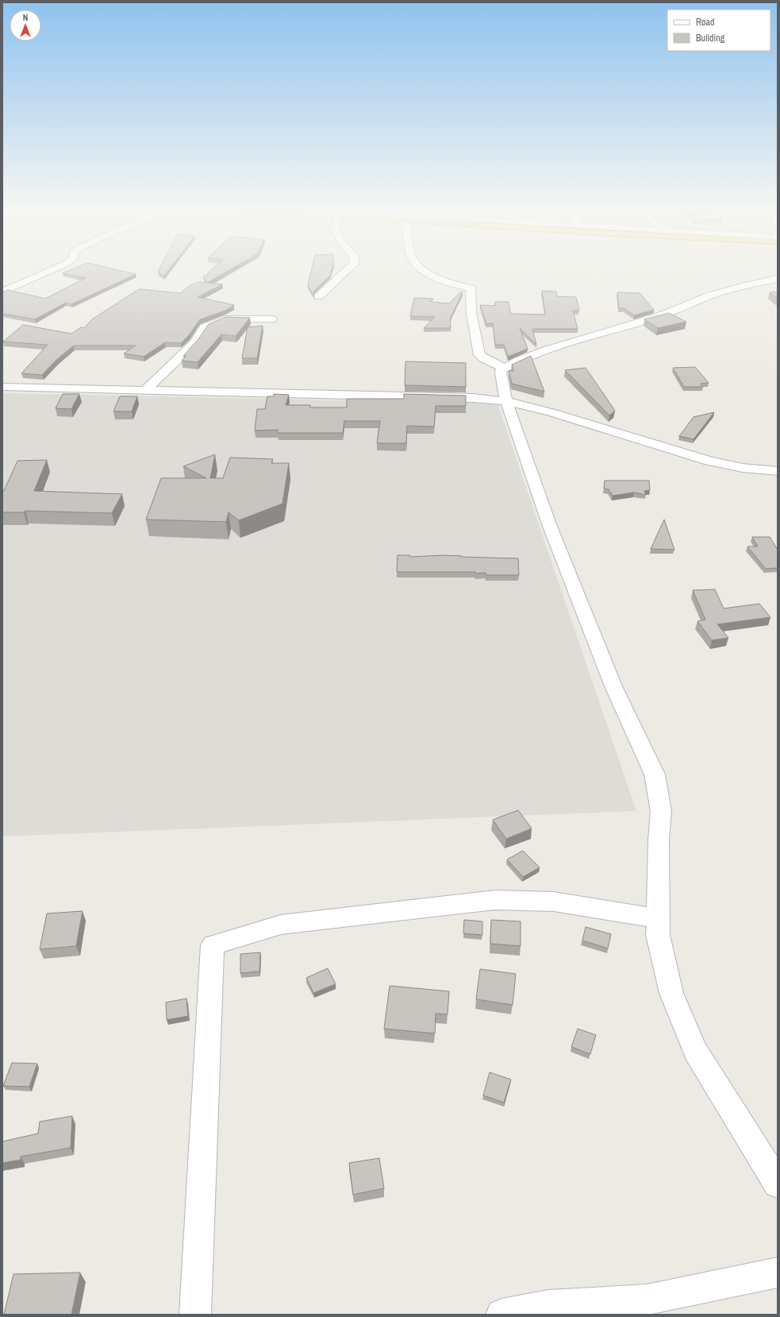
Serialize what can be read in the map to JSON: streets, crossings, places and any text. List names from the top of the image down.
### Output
{
  "legend": ["Road", "Building"],
  "north": "top"
}
